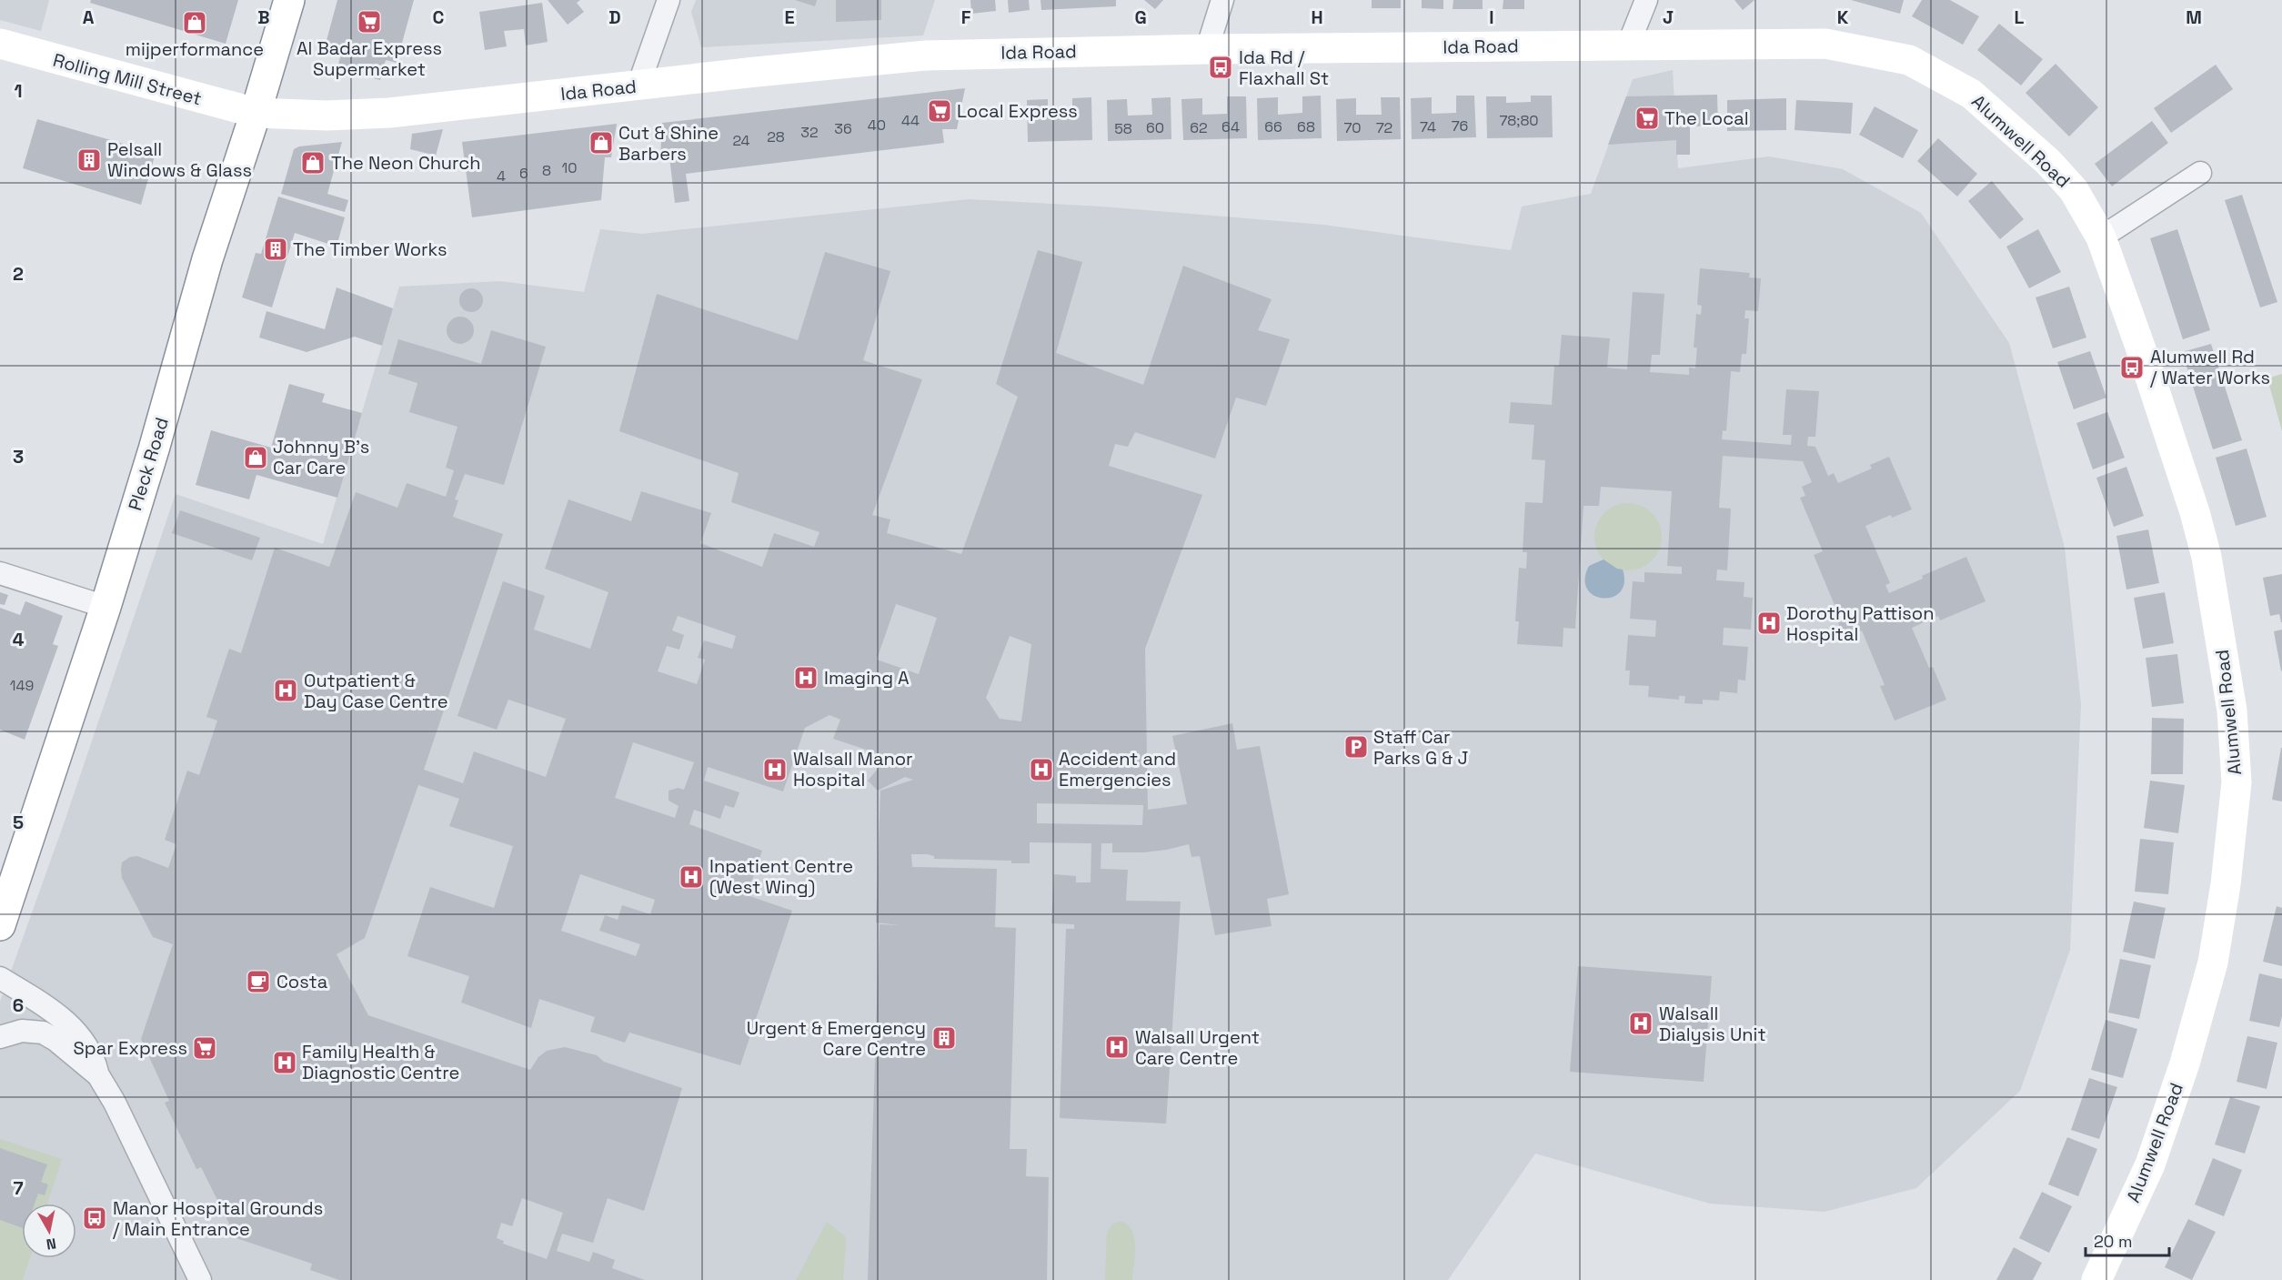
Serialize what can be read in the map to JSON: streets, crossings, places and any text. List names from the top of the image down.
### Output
{
  "streets": {
    "main road": [
      "Ida Road",
      "Rolling Mill Street",
      "Alumwell Road",
      "Pleck Road"
    ]
  },
  "crossings": [
    ["Ida Road", "Rolling Mill Street"],
    ["Ida Road", "Alumwell Road"],
    ["Ida Road", "Pleck Road"],
    ["Rolling Mill Street", "Pleck Road"]
  ],
  "places": {
    "supermarket": [
      "Al Badar Express Supermarket",
      "Local Express",
      "The Local",
      "Spar Express"
    ],
    "shop": [
      "mijperformance",
      "Cut & Shine Barbers",
      "The Neon Church",
      "Johnny B's Car Care"
    ],
    "bus stop": ["Ida Rd / Flaxhall St", "Alumwell Rd / Water Works", "Manor Hospital Grounds / Main Entrance"],
    "building": ["Pelsall Windows & Glass", "The Timber Works", "Urgent & Emergency Care Centre"],
    "hospital": [
      "Dorothy Pattison Hospital",
      "Imaging A",
      "Outpatient & Day Case Centre",
      "Walsall Manor Hospital",
      "Accident and Emergencies",
      "Inpatient Centre (West Wing)",
      "Walsall Dialysis Unit",
      "Walsall Urgent Care Centre",
      "Family Health & Diagnostic Centre"
    ],
    "parking": ["Staff Car Parks G & J"],
    "cafe": ["Costa"]
  },
  "house_numbers": [
    "44",
    "78;80",
    "40",
    "76",
    "64",
    "66",
    "68",
    "74",
    "60",
    "62",
    "70",
    "72",
    "36",
    "58",
    "32",
    "28",
    "24",
    "10",
    "8",
    "6",
    "4",
    "149"
  ],
  "scale_bar": "20 m",
  "north": "bottom",
  "grid": {
    "columns": [
      "A",
      "B",
      "C",
      "D",
      "E",
      "F",
      "G",
      "H",
      "I",
      "J",
      "K",
      "L",
      "M"
    ],
    "rows": [
      "1",
      "2",
      "3",
      "4",
      "5",
      "6",
      "7"
    ]
  }
}
